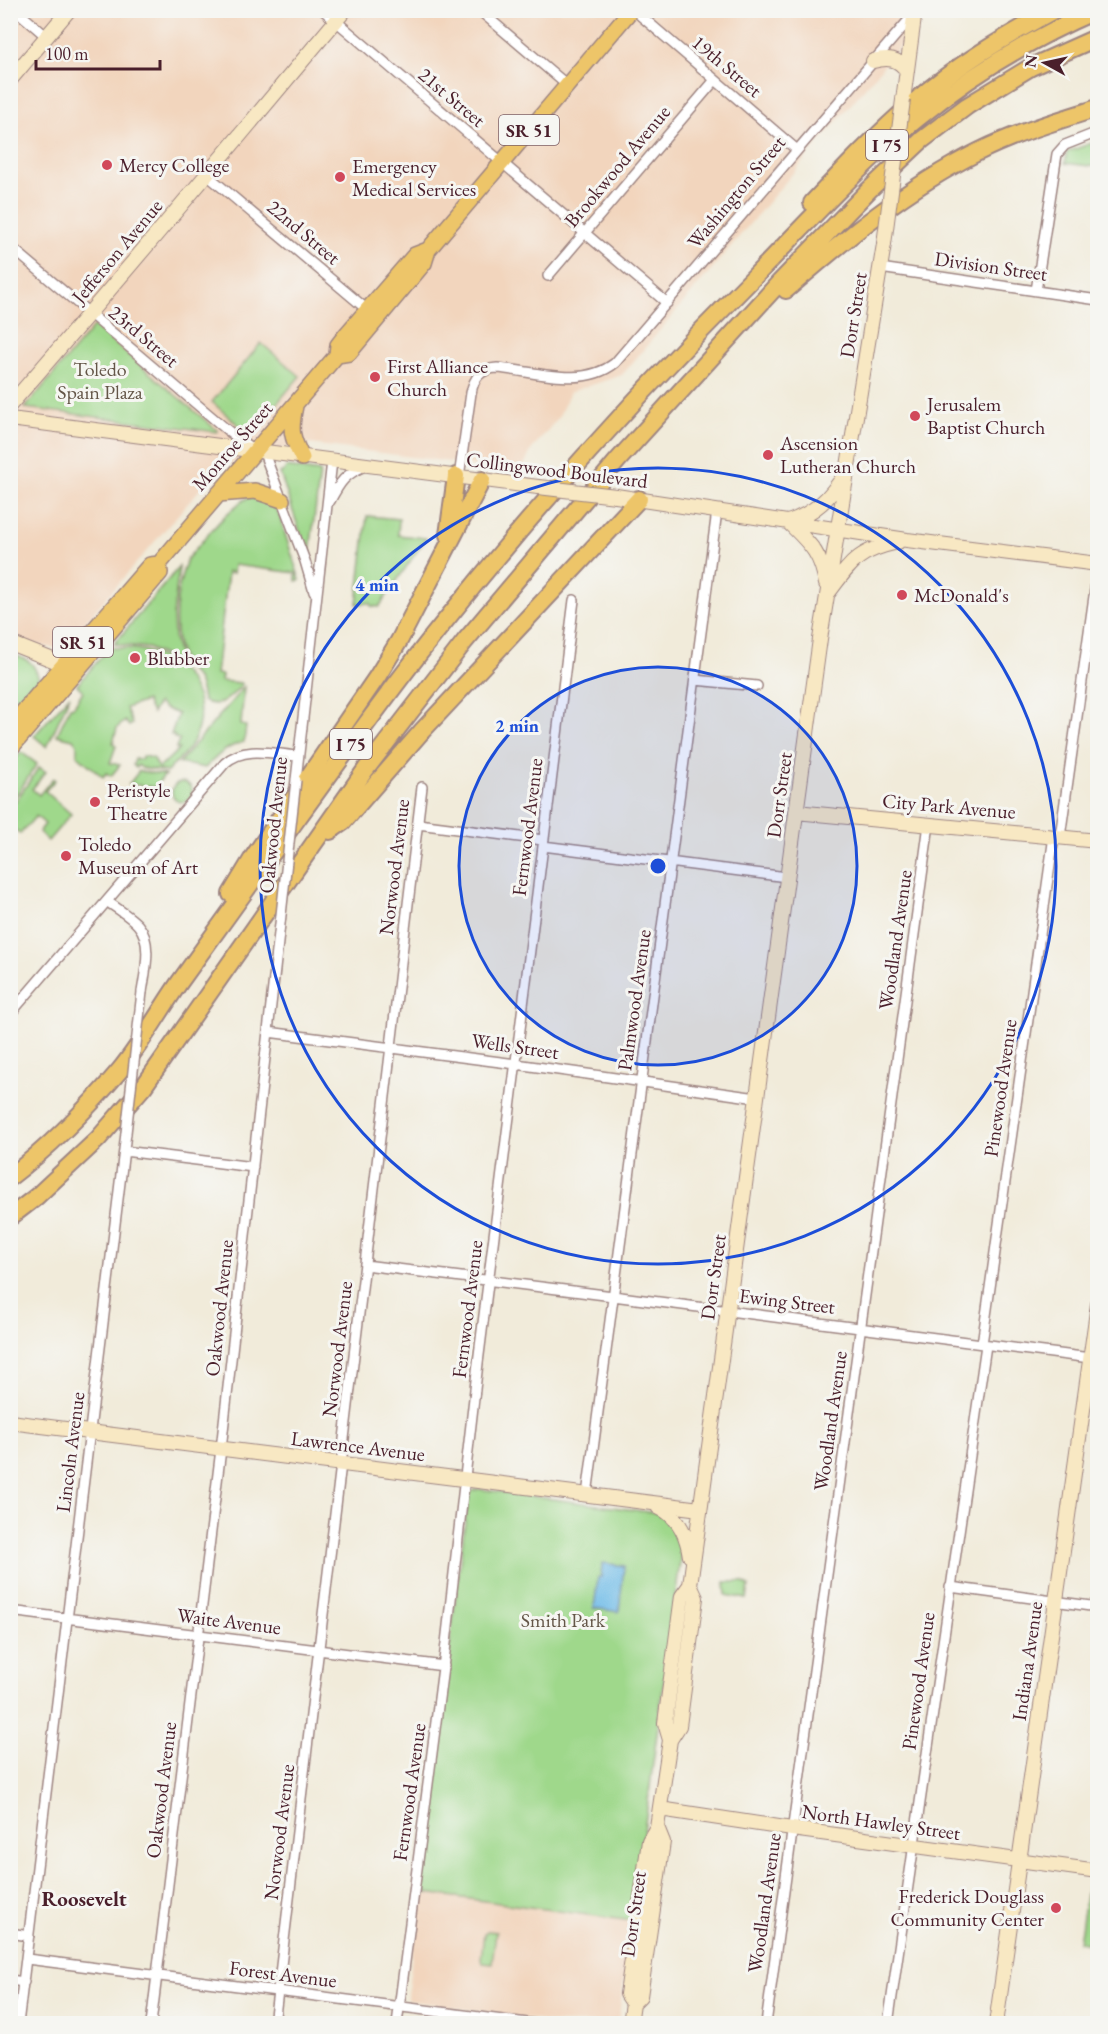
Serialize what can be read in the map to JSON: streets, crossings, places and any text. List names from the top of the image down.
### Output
{
  "streets": {
    "highway": ["I 75"],
    "main road": [
      "SR 51",
      "Jefferson Avenue",
      "Dorr Street",
      "Monroe Street",
      "Collingwood Boulevard",
      "City Park Avenue",
      "Lawrence Avenue",
      "Indiana Avenue",
      "North Hawley Street"
    ],
    "street": [
      "19th Street",
      "21st Street",
      "Brookwood Avenue",
      "Washington Street",
      "22nd Street",
      "Division Street",
      "23rd Street",
      "Oakwood Avenue",
      "Fernwood Avenue",
      "Norwood Avenue",
      "Woodland Avenue",
      "Palmwood Avenue",
      "Wells Street",
      "Pinewood Avenue",
      "Ewing Street",
      "Lincoln Avenue",
      "Waite Avenue",
      "Forest Avenue"
    ]
  },
  "crossings": [
    ["19th Street", "Brookwood Avenue"],
    ["19th Street", "Washington Street"],
    ["19th Street", "Monroe Street"],
    ["21st Street", "Brookwood Avenue"],
    ["21st Street", "Washington Street"],
    ["21st Street", "Jefferson Avenue"],
    ["21st Street", "Monroe Street"],
    ["Washington Street", "Dorr Street"],
    ["Washington Street", "Collingwood Boulevard"],
    ["22nd Street", "Jefferson Avenue"],
    ["22nd Street", "Monroe Street"],
    ["Jefferson Avenue", "23rd Street"],
    ["Division Street", "Dorr Street"],
    ["Dorr Street", "Collingwood Boulevard"],
    ["Dorr Street", "City Park Avenue"],
    ["Dorr Street", "Wells Street"],
    ["Dorr Street", "Ewing Street"],
    ["Dorr Street", "Lawrence Avenue"],
    ["Dorr Street", "North Hawley Street"],
    ["23rd Street", "Monroe Street"],
    ["23rd Street", "Collingwood Boulevard"],
    ["23rd Street", "Oakwood Avenue"],
    ["Monroe Street", "Collingwood Boulevard"],
    ["Monroe Street", "Oakwood Avenue"],
    ["Collingwood Boulevard", "Oakwood Avenue"],
    ["Collingwood Boulevard", "Palmwood Avenue"],
    ["Collingwood Boulevard", "Pinewood Avenue"],
    ["City Park Avenue", "Woodland Avenue"],
    ["City Park Avenue", "Pinewood Avenue"],
    ["Oakwood Avenue", "Wells Street"],
    ["Oakwood Avenue", "Lawrence Avenue"],
    ["Oakwood Avenue", "Waite Avenue"],
    ["Oakwood Avenue", "Forest Avenue"],
    ["Fernwood Avenue", "Wells Street"],
    ["Fernwood Avenue", "Ewing Street"],
    ["Fernwood Avenue", "Lawrence Avenue"],
    ["Fernwood Avenue", "Waite Avenue"],
    ["Fernwood Avenue", "Forest Avenue"],
    ["Norwood Avenue", "Wells Street"],
    ["Norwood Avenue", "Ewing Street"],
    ["Norwood Avenue", "Lawrence Avenue"],
    ["Norwood Avenue", "Waite Avenue"],
    ["Norwood Avenue", "Forest Avenue"],
    ["Woodland Avenue", "Ewing Street"],
    ["Woodland Avenue", "North Hawley Street"],
    ["Palmwood Avenue", "Wells Street"],
    ["Palmwood Avenue", "Ewing Street"],
    ["Palmwood Avenue", "Lawrence Avenue"],
    ["Pinewood Avenue", "Ewing Street"],
    ["Pinewood Avenue", "North Hawley Street"],
    ["Ewing Street", "Indiana Avenue"],
    ["Lawrence Avenue", "Lincoln Avenue"],
    ["Lincoln Avenue", "Waite Avenue"],
    ["Lincoln Avenue", "Forest Avenue"],
    ["Indiana Avenue", "North Hawley Street"]
  ],
  "districts": ["Roosevelt"],
  "parks": ["Toledo Spain Plaza", "Smith Park"],
  "places": [
    "Mercy College",
    "Emergency Medical Services",
    "First Alliance Church",
    "Jerusalem Baptist Church",
    "Ascension Lutheran Church",
    "McDonald's",
    "Blubber",
    "Peristyle Theatre",
    "Toledo Museum of Art",
    "Frederick Douglass Community Center"
  ],
  "scale_bar": "100 m",
  "north": "left",
  "rings": ["4 min", "2 min"]
}
